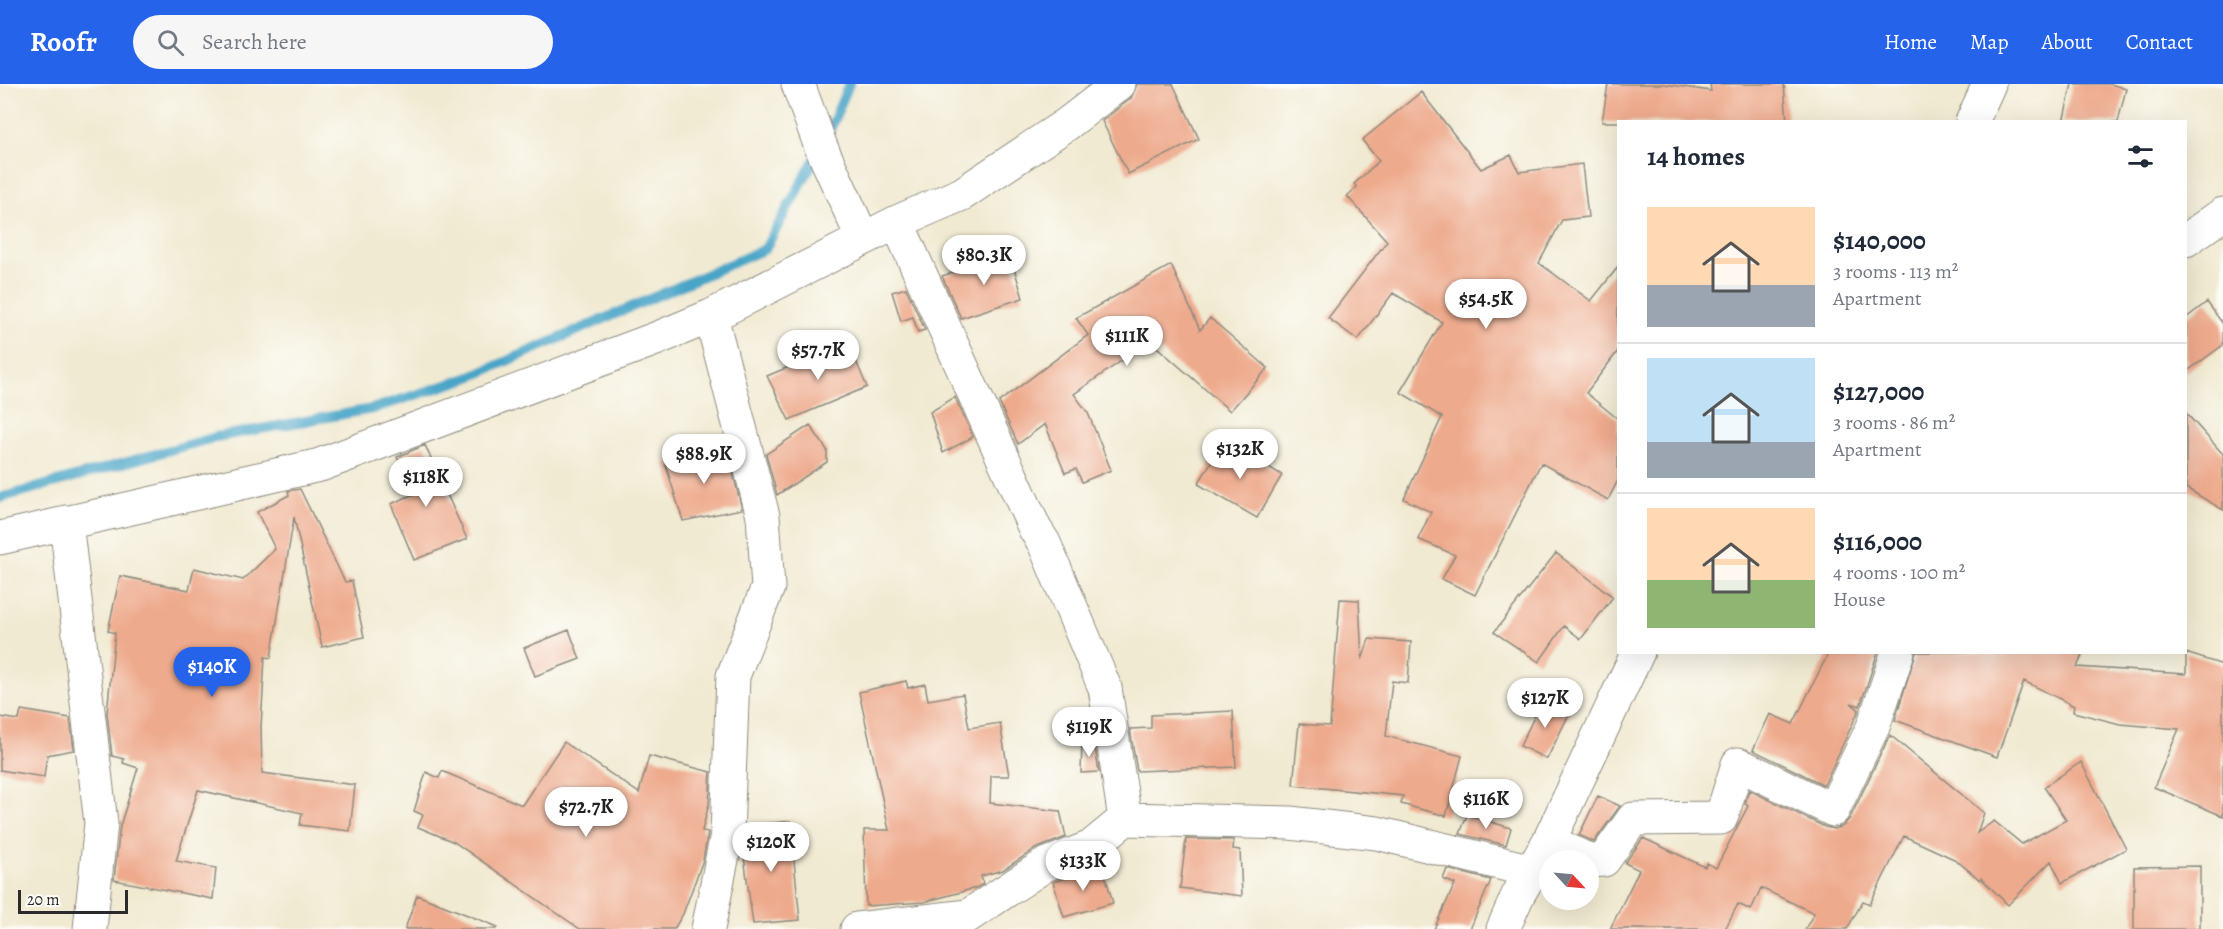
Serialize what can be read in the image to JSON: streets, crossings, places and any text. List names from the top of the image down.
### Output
{
  "scale_bar": "20 m",
  "north": "bottom right",
  "page": {
    "header": "Roofr",
    "search": "Search here",
    "nav": [
      "Home",
      "Map",
      "About",
      "Contact"
    ],
    "heading": "14 homes",
    "list": [
      {
        "name": "$140,000",
        "note": "3 rooms · 113 m² · Apartment"
      },
      {
        "name": "$127,000",
        "note": "3 rooms · 86 m² · Apartment"
      },
      {
        "name": "$116,000",
        "note": "4 rooms · 100 m² · House"
      }
    ],
    "price": [
      "$80.3K",
      "$54.5K",
      "$111K",
      "$57.7K",
      "$132K",
      "$88.9K",
      "$118K",
      "$140K",
      "$127K",
      "$119K",
      "$116K",
      "$72.7K",
      "$120K",
      "$133K"
    ],
    "scale": "20 m"
  }
}
